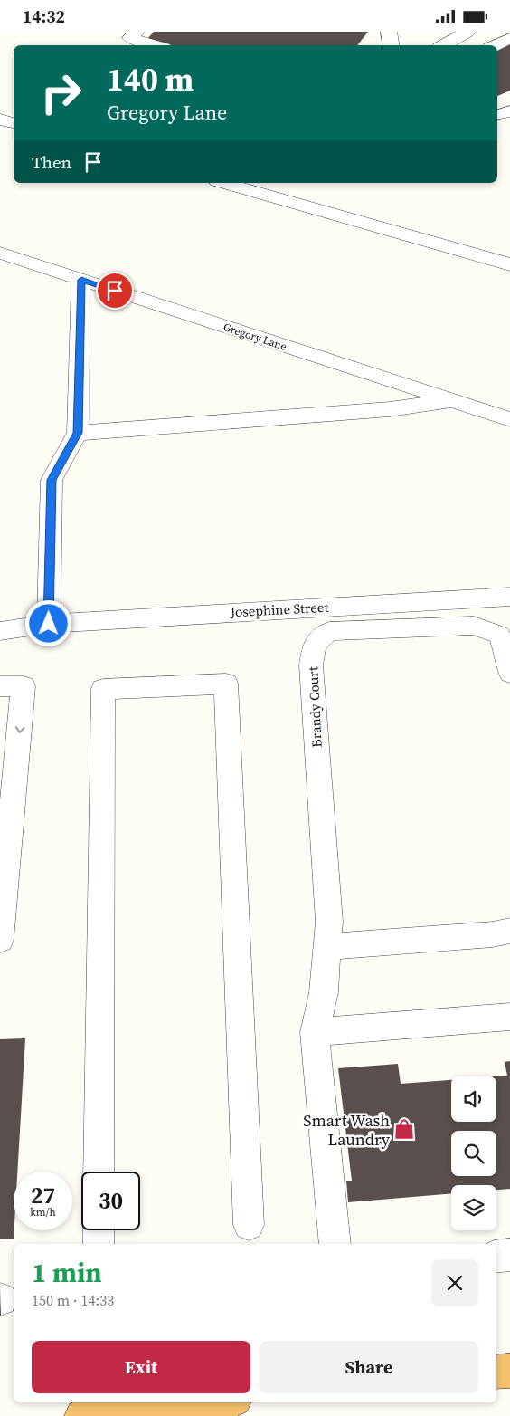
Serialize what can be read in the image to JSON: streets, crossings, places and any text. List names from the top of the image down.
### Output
{
  "streets": {
    "street": ["Gregory Lane", "Josephine Street", "Brandy Court"]
  },
  "places": {
    "shop": ["Smart Wash Laundry"]
  },
  "page": {
    "status": "14:32",
    "turn": ["140 m", "Gregory Lane"],
    "then": "Then",
    "speed": "27 km/h",
    "limit": "30",
    "heading": ["1 min", "150 m · 14:33"],
    "buttons": ["Exit", "Share"]
  }
}
